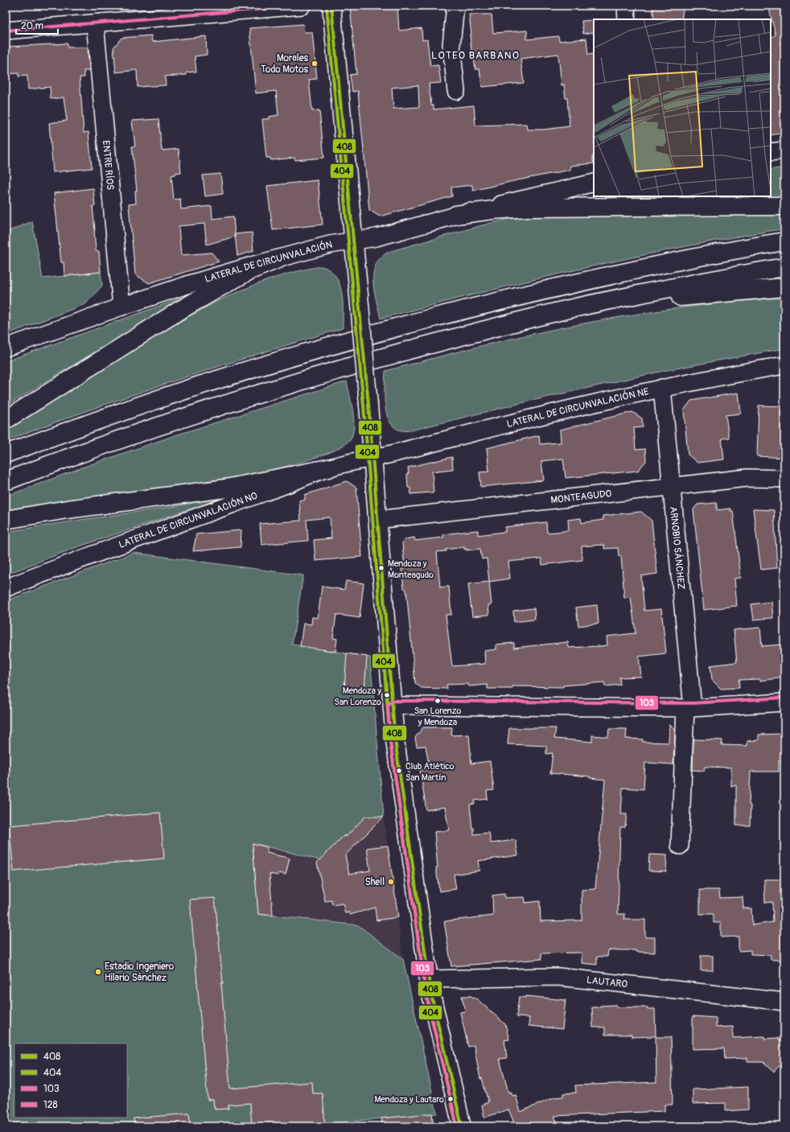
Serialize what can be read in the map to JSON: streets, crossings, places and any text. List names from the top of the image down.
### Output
{
  "streets": {
    "street": [
      "ENTRE RÍOS",
      "LATERAL DE CIRCUNVALACIÓN",
      "LATERAL DE CIRCUNVALACIÓN NE",
      "MONTEAGUDO",
      "LATERAL DE CIRCUNVALACIÓN NO",
      "ARNOBIO SÁNCHEZ",
      "LAUTARO"
    ]
  },
  "crossings": [
    ["ENTRE RÍOS", "LATERAL DE CIRCUNVALACIÓN"],
    ["LATERAL DE CIRCUNVALACIÓN NE", "LATERAL DE CIRCUNVALACIÓN NO"],
    ["LATERAL DE CIRCUNVALACIÓN NE", "ARNOBIO SÁNCHEZ"],
    ["MONTEAGUDO", "ARNOBIO SÁNCHEZ"]
  ],
  "districts": ["LOTEO BARBANO"],
  "places": [
    "Morales Todo Motos",
    "Mendoza y Monteagudo",
    "Mendoza y San Lorenzo",
    "San Lorenzo y Mendoza",
    "Club Atlético San Martín",
    "Shell",
    "Estadio Ingeniero Hilario Sánchez",
    "Mendoza y Lautaro"
  ],
  "lines": [
    "transit line 408",
    "transit line 128",
    "transit line 404",
    "transit line 103"
  ],
  "legend": [
    "408",
    "404",
    "103",
    "128"
  ],
  "scale_bar": "20 m"
}
